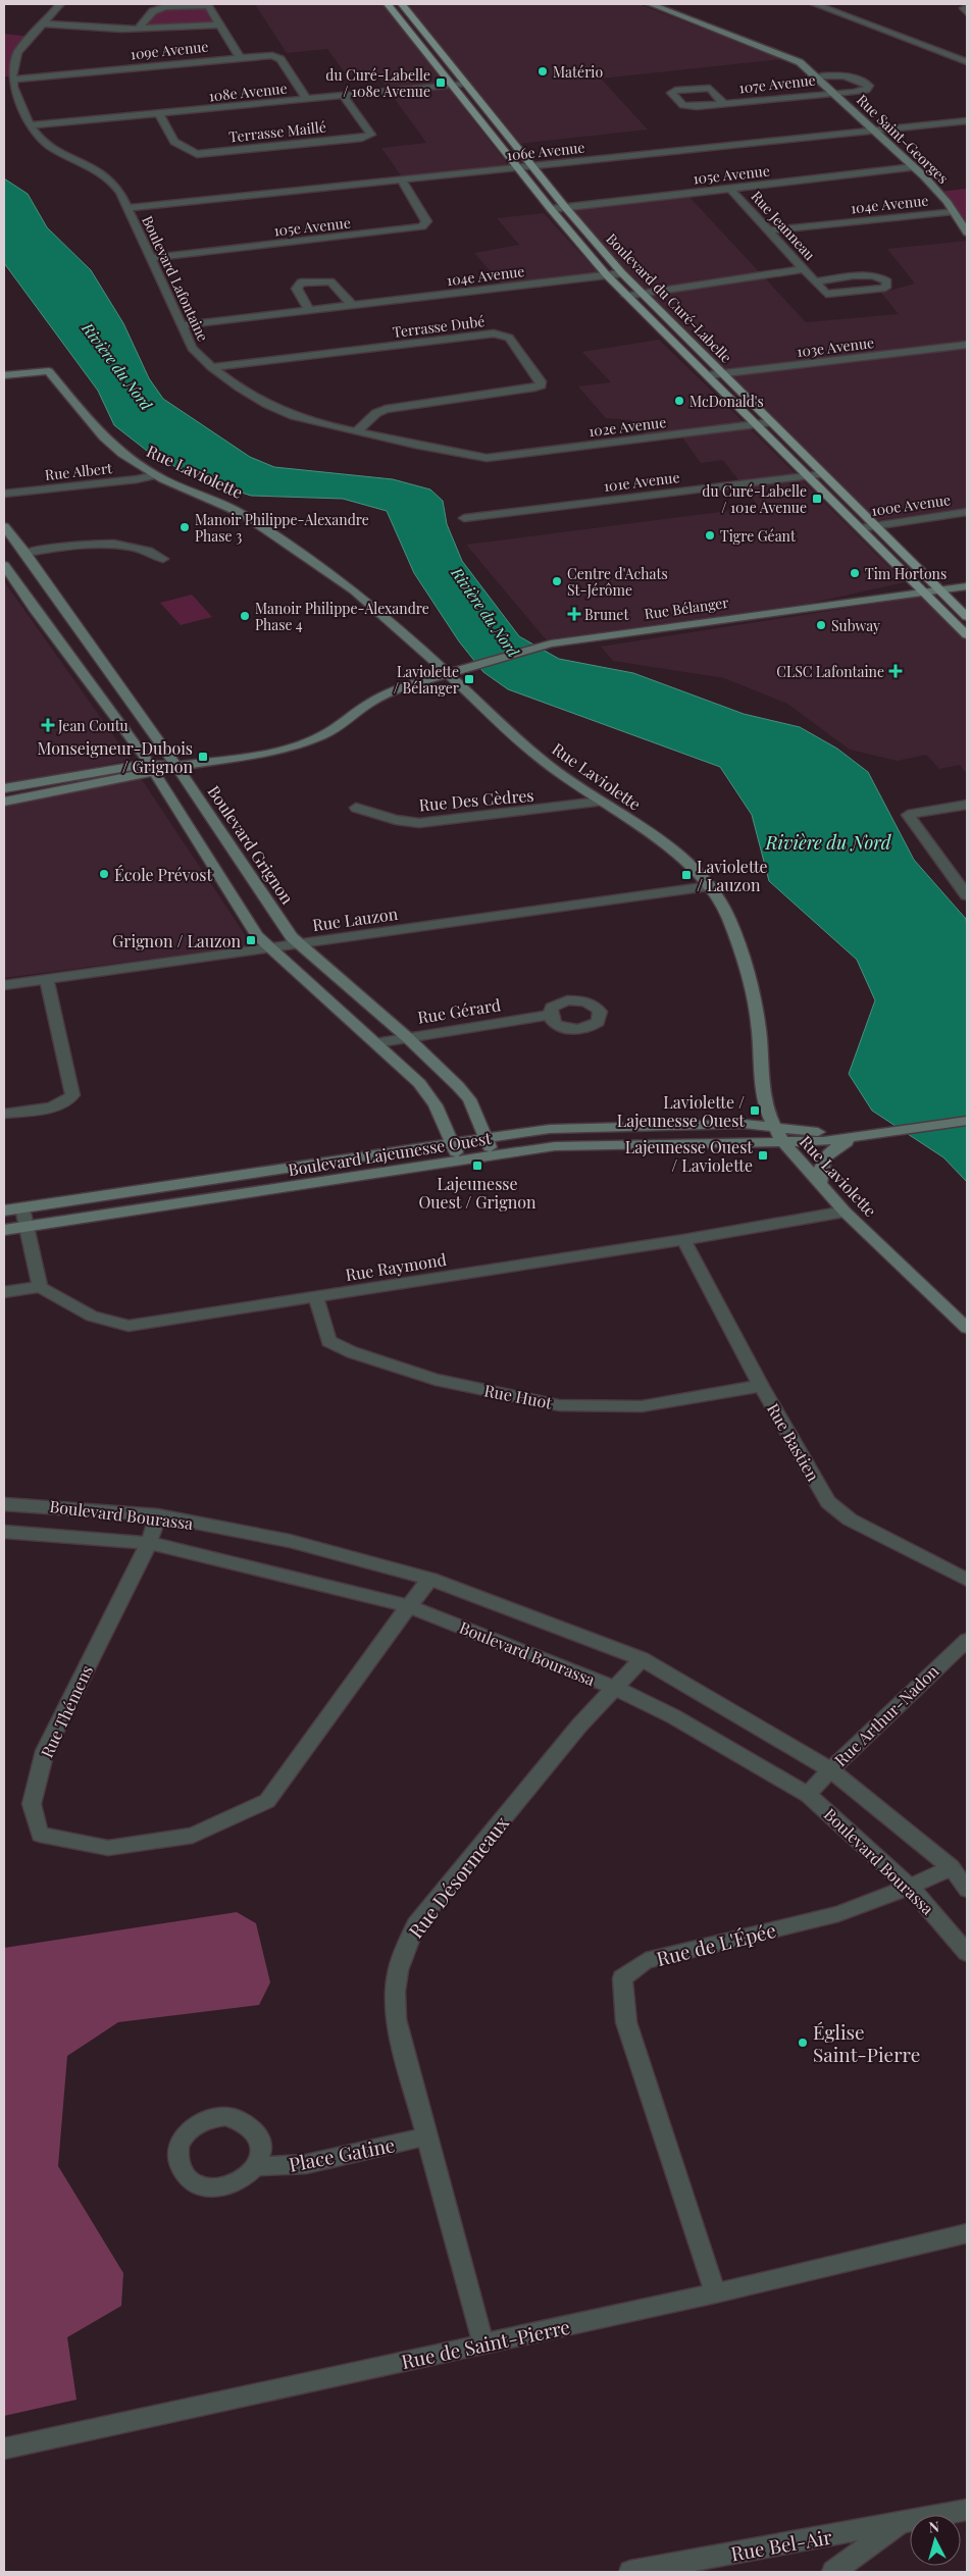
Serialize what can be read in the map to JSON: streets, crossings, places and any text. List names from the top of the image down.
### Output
{
  "streets": {
    "main road": ["Boulevard du Curé-Labelle"],
    "street": [
      "109e Avenue",
      "107e Avenue",
      "108e Avenue",
      "Terrasse Maillé",
      "Rue Saint-Georges",
      "106e Avenue",
      "105e Avenue",
      "104e Avenue",
      "Rue Jeanneau",
      "Boulevard Lafontaine",
      "Terrasse Dubé",
      "103e Avenue",
      "102e Avenue",
      "Rue Albert",
      "Rue Laviolette",
      "101e Avenue",
      "100e Avenue",
      "Rue Bélanger",
      "Rue Des Cèdres",
      "Boulevard Grignon",
      "Rue Lauzon",
      "Rue Gérard",
      "Boulevard Lajeunesse Ouest",
      "Rue Raymond",
      "Rue Huot",
      "Rue Bastien",
      "Boulevard Bourassa",
      "Rue Thémens",
      "Rue Arthur-Nadon",
      "Rue Désormeaux",
      "Rue de L'Épée",
      "Place Gatine",
      "Rue de Saint-Pierre",
      "Rue Bel-Air"
    ]
  },
  "crossings": [
    ["109e Avenue", "108e Avenue"],
    ["109e Avenue", "Boulevard Lafontaine"],
    ["107e Avenue", "Rue Saint-Georges"],
    ["108e Avenue", "Terrasse Maillé"],
    ["108e Avenue", "Boulevard Lafontaine"],
    ["108e Avenue", "Boulevard du Curé-Labelle"],
    ["Rue Saint-Georges", "106e Avenue"],
    ["Rue Saint-Georges", "105e Avenue"],
    ["Rue Saint-Georges", "104e Avenue"],
    ["106e Avenue", "105e Avenue"],
    ["106e Avenue", "Boulevard Lafontaine"],
    ["106e Avenue", "Boulevard du Curé-Labelle"],
    ["105e Avenue", "Rue Jeanneau"],
    ["105e Avenue", "Boulevard Lafontaine"],
    ["105e Avenue", "Boulevard du Curé-Labelle"],
    ["104e Avenue", "Rue Jeanneau"],
    ["104e Avenue", "Boulevard Lafontaine"],
    ["104e Avenue", "Boulevard du Curé-Labelle"],
    ["Boulevard Lafontaine", "Terrasse Dubé"],
    ["Boulevard Lafontaine", "102e Avenue"],
    ["Boulevard du Curé-Labelle", "103e Avenue"],
    ["Boulevard du Curé-Labelle", "102e Avenue"],
    ["Boulevard du Curé-Labelle", "101e Avenue"],
    ["Boulevard du Curé-Labelle", "100e Avenue"],
    ["Boulevard du Curé-Labelle", "Rue Bélanger"],
    ["Rue Albert", "Rue Laviolette"],
    ["Rue Laviolette", "Rue Bélanger"],
    ["Rue Laviolette", "Rue Des Cèdres"],
    ["Rue Laviolette", "Rue Lauzon"],
    ["Rue Laviolette", "Boulevard Lajeunesse Ouest"],
    ["Rue Laviolette", "Rue Raymond"],
    ["Rue Bélanger", "Boulevard Grignon"],
    ["Boulevard Grignon", "Rue Lauzon"],
    ["Boulevard Grignon", "Rue Gérard"],
    ["Boulevard Grignon", "Boulevard Lajeunesse Ouest"],
    ["Rue Raymond", "Rue Huot"],
    ["Rue Raymond", "Rue Bastien"],
    ["Rue Huot", "Rue Bastien"],
    ["Boulevard Bourassa", "Rue Thémens"],
    ["Boulevard Bourassa", "Rue Arthur-Nadon"],
    ["Boulevard Bourassa", "Rue Désormeaux"],
    ["Boulevard Bourassa", "Rue de L'Épée"],
    ["Rue Désormeaux", "Place Gatine"],
    ["Rue Désormeaux", "Rue de Saint-Pierre"],
    ["Rue de L'Épée", "Rue de Saint-Pierre"]
  ],
  "water": ["Rivière du Nord"],
  "places": {
    "other": [
      "Matério",
      "McDonald's",
      "Manoir Philippe-Alexandre Phase 3",
      "Tigre Géant",
      "Tim Hortons",
      "Centre d'Achats St-Jérôme",
      "Manoir Philippe-Alexandre Phase 4",
      "Subway",
      "École Prévost",
      "Église Saint-Pierre"
    ],
    "transit": [
      "du Curé-Labelle / 108e Avenue",
      "du Curé-Labelle / 101e Avenue",
      "Laviolette / Bélanger",
      "Monseigneur-Dubois / Grignon",
      "Laviolette / Lauzon",
      "Grignon / Lauzon",
      "Laviolette / Lajeunesse Ouest",
      "Lajeunesse Ouest / Laviolette",
      "Lajeunesse Ouest / Grignon"
    ],
    "health": ["Brunet", "CLSC Lafontaine", "Jean Coutu"]
  },
  "north": "top"
}
